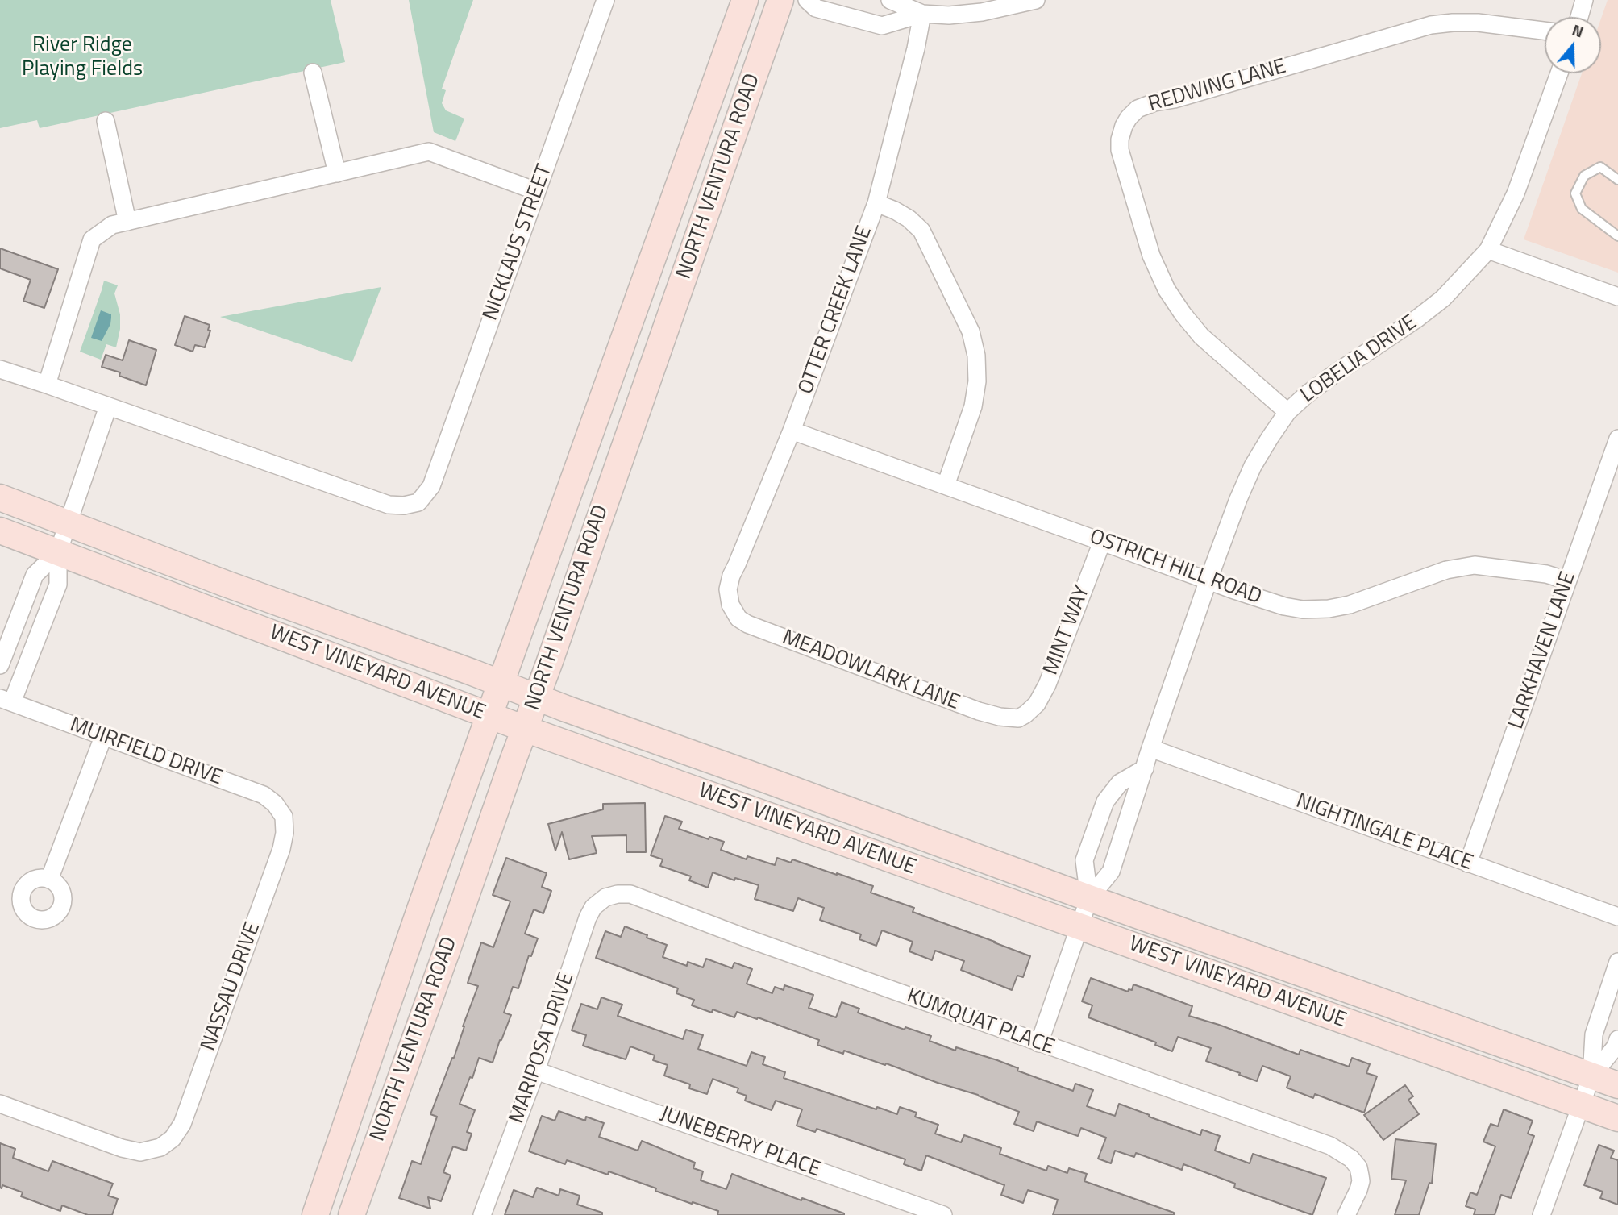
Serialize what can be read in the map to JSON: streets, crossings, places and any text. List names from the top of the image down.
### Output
{
  "streets": {
    "main road": ["NORTH VENTURA ROAD", "WEST VINEYARD AVENUE"],
    "street": [
      "REDWING LANE",
      "NICKLAUS STREET",
      "OTTER CREEK LANE",
      "LOBELIA DRIVE",
      "OSTRICH HILL ROAD",
      "MINT WAY",
      "LARKHAVEN LANE",
      "MEADOWLARK LANE",
      "MUIRFIELD DRIVE",
      "NIGHTINGALE PLACE",
      "NASSAU DRIVE",
      "KUMQUAT PLACE",
      "MARIPOSA DRIVE",
      "JUNEBERRY PLACE"
    ]
  },
  "crossings": [
    ["REDWING LANE", "LOBELIA DRIVE"],
    ["NORTH VENTURA ROAD", "WEST VINEYARD AVENUE"],
    ["OTTER CREEK LANE", "OSTRICH HILL ROAD"],
    ["OTTER CREEK LANE", "MEADOWLARK LANE"],
    ["LOBELIA DRIVE", "OSTRICH HILL ROAD"],
    ["LOBELIA DRIVE", "WEST VINEYARD AVENUE"],
    ["LOBELIA DRIVE", "NIGHTINGALE PLACE"],
    ["LOBELIA DRIVE", "KUMQUAT PLACE"],
    ["OSTRICH HILL ROAD", "MINT WAY"],
    ["OSTRICH HILL ROAD", "LARKHAVEN LANE"],
    ["MINT WAY", "MEADOWLARK LANE"],
    ["LARKHAVEN LANE", "NIGHTINGALE PLACE"],
    ["MUIRFIELD DRIVE", "NASSAU DRIVE"],
    ["KUMQUAT PLACE", "MARIPOSA DRIVE"],
    ["MARIPOSA DRIVE", "JUNEBERRY PLACE"]
  ],
  "parks": ["River Ridge Playing Fields"],
  "north": "top"
}
